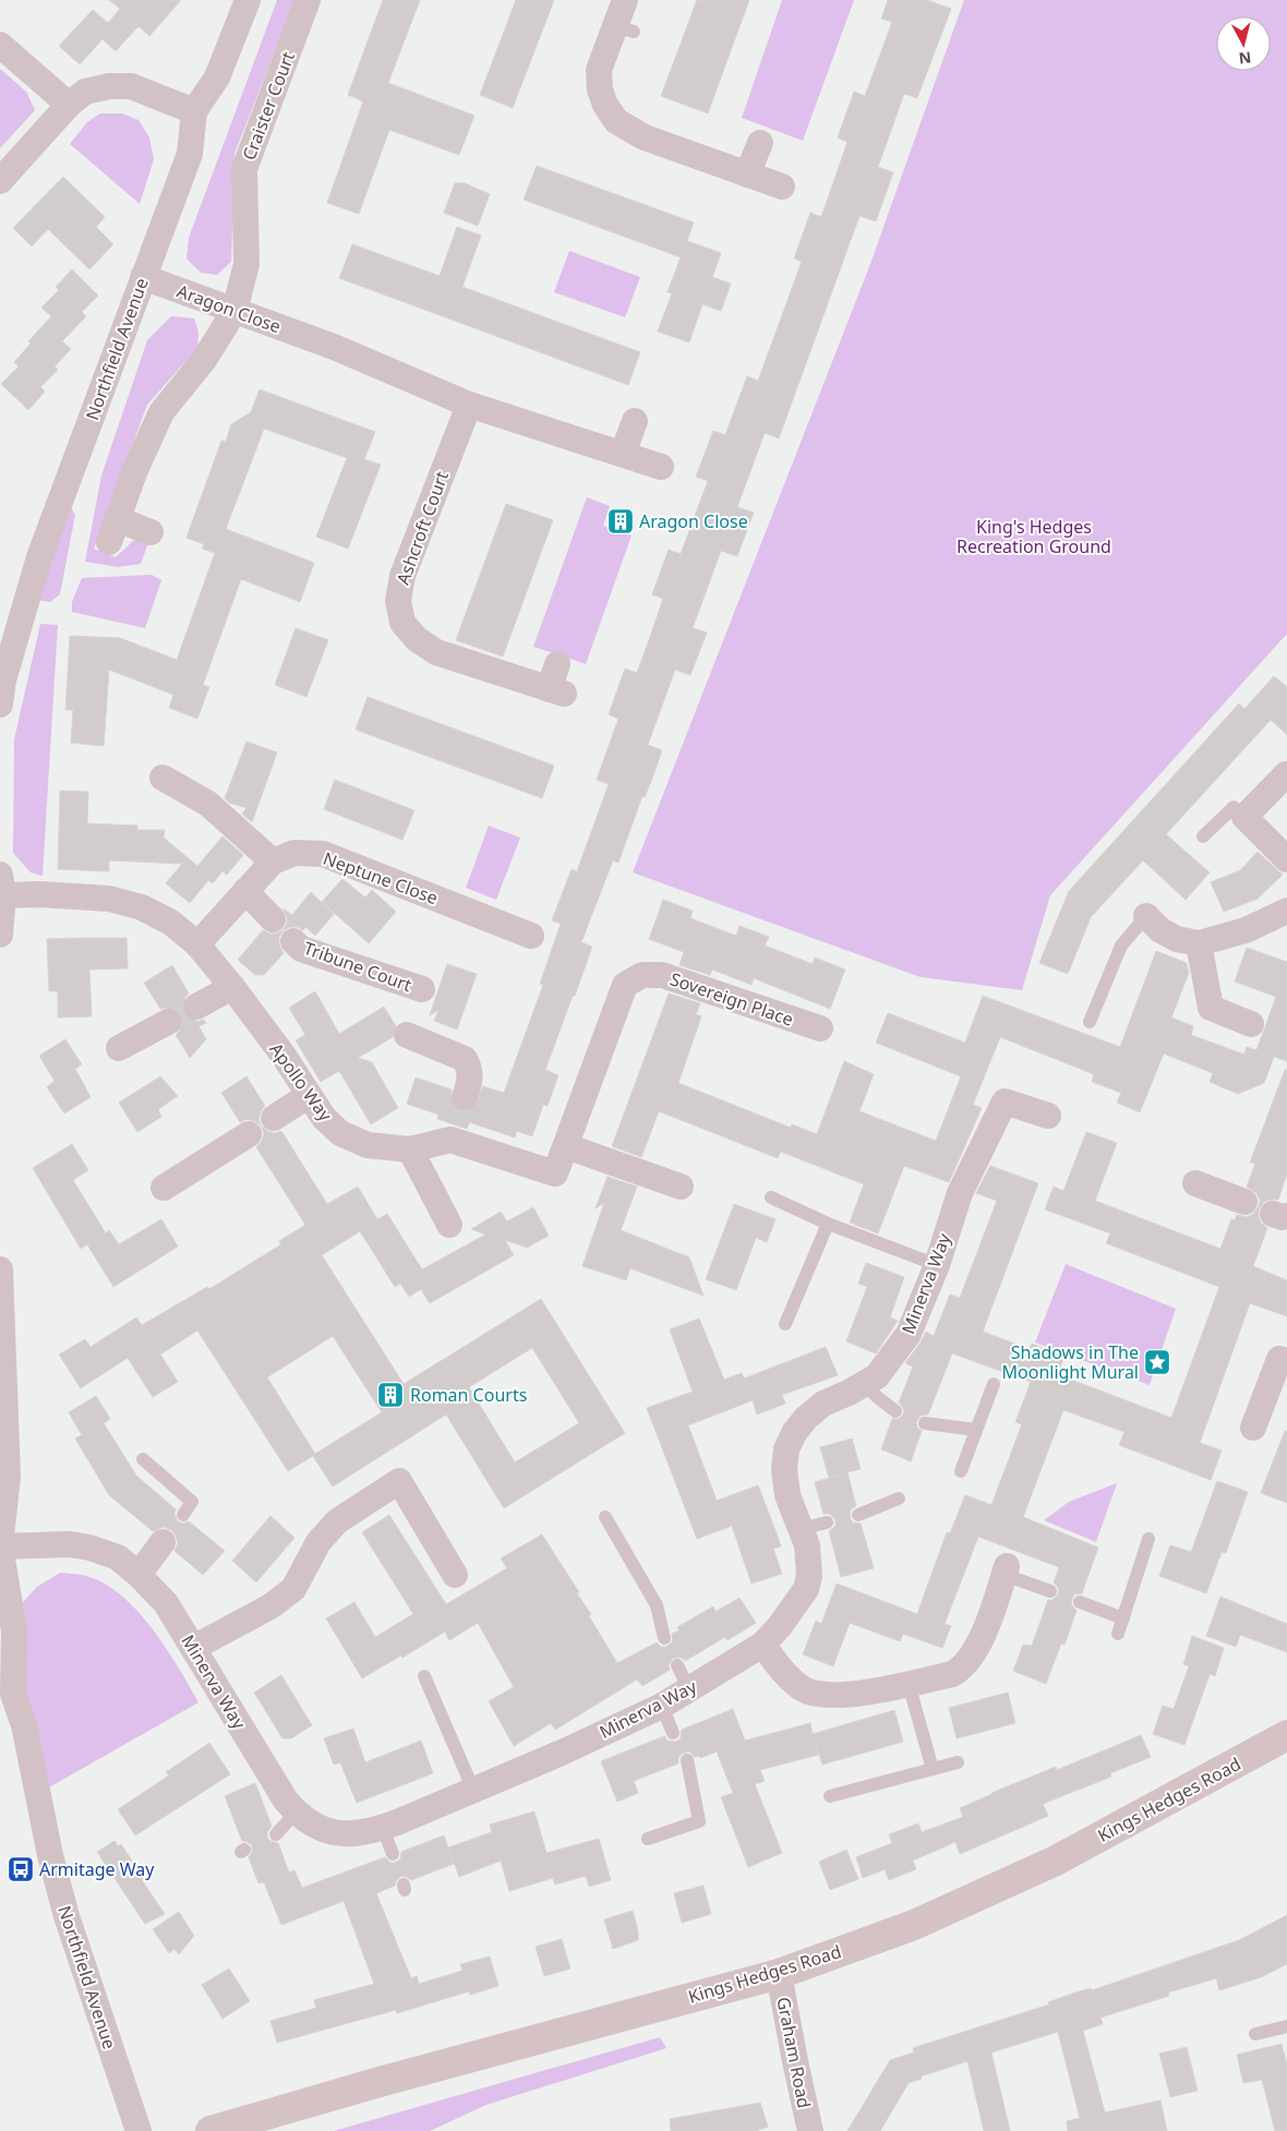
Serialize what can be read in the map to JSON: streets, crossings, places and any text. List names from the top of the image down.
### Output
{
  "streets": {
    "street": [
      "Craister Court",
      "Aragon Close",
      "Northfield Avenue",
      "Ashcroft Court",
      "Neptune Close",
      "Tribune Court",
      "Sovereign Place",
      "Apollo Way",
      "Minerva Way",
      "Kings Hedges Road",
      "Graham Road"
    ]
  },
  "crossings": [
    ["Craister Court", "Aragon Close"],
    ["Aragon Close", "Northfield Avenue"],
    ["Aragon Close", "Ashcroft Court"],
    ["Northfield Avenue", "Minerva Way"],
    ["Neptune Close", "Apollo Way"],
    ["Sovereign Place", "Apollo Way"],
    ["Kings Hedges Road", "Graham Road"]
  ],
  "parks": ["King's Hedges Recreation Ground"],
  "places": {
    "building": ["Aragon Close", "Roman Courts"],
    "place": ["Shadows in The Moonlight Mural"],
    "bus stop": ["Armitage Way"]
  },
  "north": "bottom"
}
